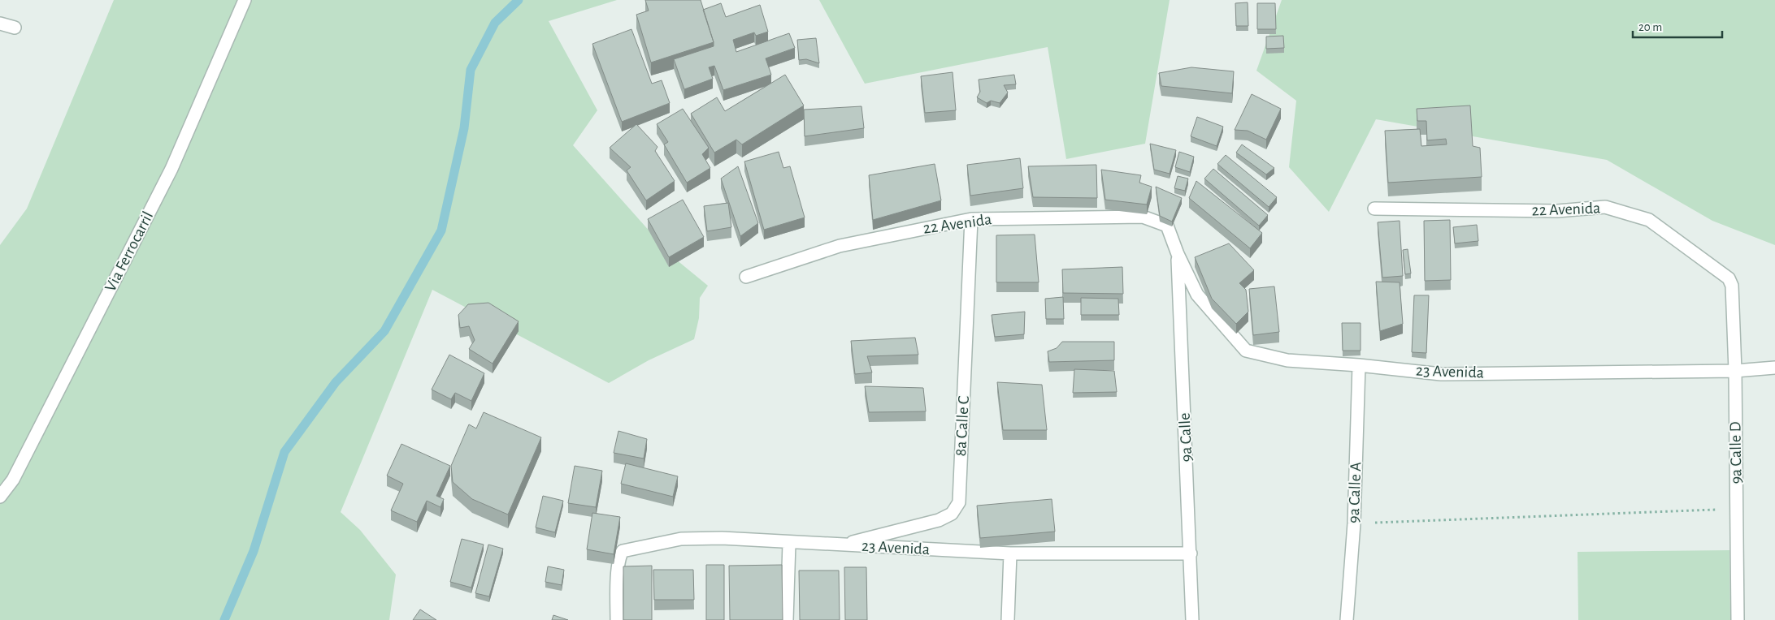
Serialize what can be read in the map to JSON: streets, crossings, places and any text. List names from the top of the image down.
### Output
{
  "streets": {
    "street": [
      "22 Avenida",
      "Via Ferrocarril",
      "23 Avenida",
      "8a Calle C",
      "9a Calle",
      "9a Calle D",
      "9a Calle A"
    ]
  },
  "crossings": [
    ["22 Avenida", "23 Avenida"],
    ["22 Avenida", "8a Calle C"],
    ["22 Avenida", "9a Calle"],
    ["22 Avenida", "9a Calle D"],
    ["23 Avenida", "8a Calle C"],
    ["23 Avenida", "9a Calle"],
    ["23 Avenida", "9a Calle D"],
    ["23 Avenida", "9a Calle A"]
  ],
  "scale_bar": "20 m"
}
